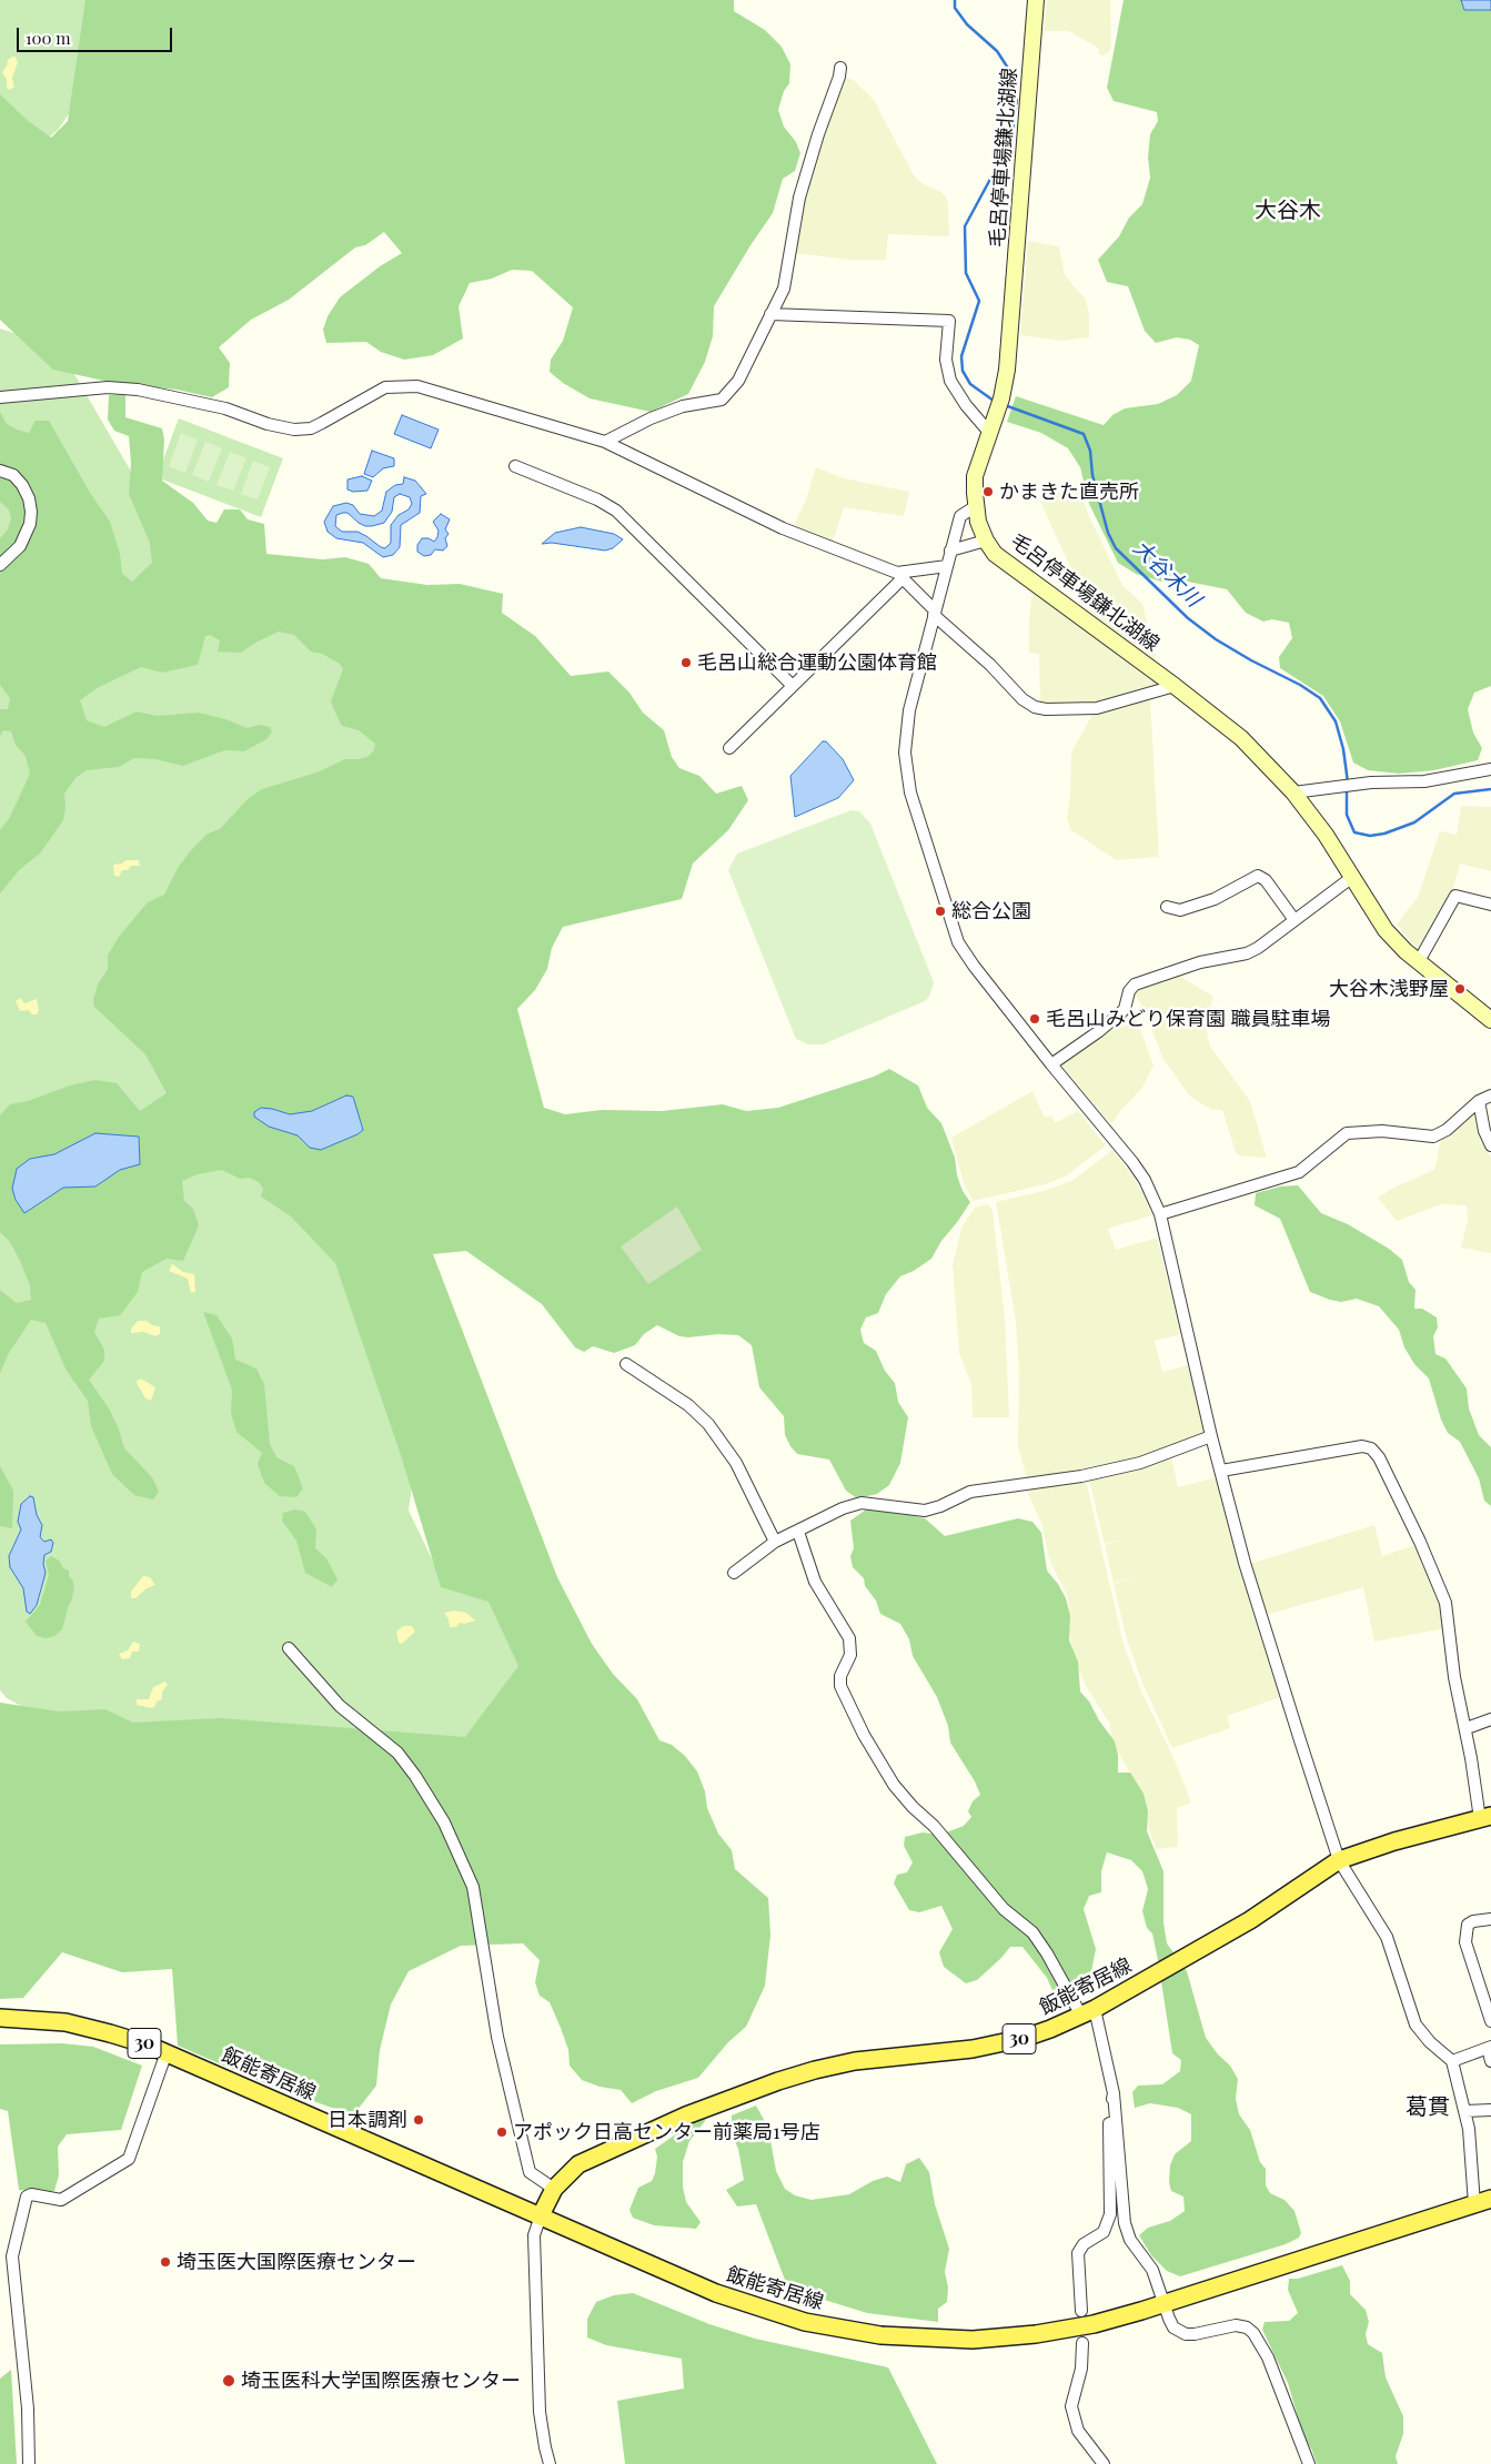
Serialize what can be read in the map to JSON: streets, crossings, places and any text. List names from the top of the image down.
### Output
{
  "streets": {
    "main road": ["毛呂停車場鎌北湖線", "飯能寄居線", "30"]
  },
  "districts": ["大谷木", "葛貫"],
  "water": ["大谷木川"],
  "places": [
    "かまきた直売所",
    "毛呂山総合運動公園体育館",
    "総合公園",
    "大谷木浅野屋",
    "毛呂山みどり保育園 職員駐車場",
    "日本調剤",
    "アポック日高センター前薬局1号店",
    "埼玉医大国際医療センター",
    "埼玉医科大学国際医療センター"
  ],
  "scale_bar": "100 m"
}
